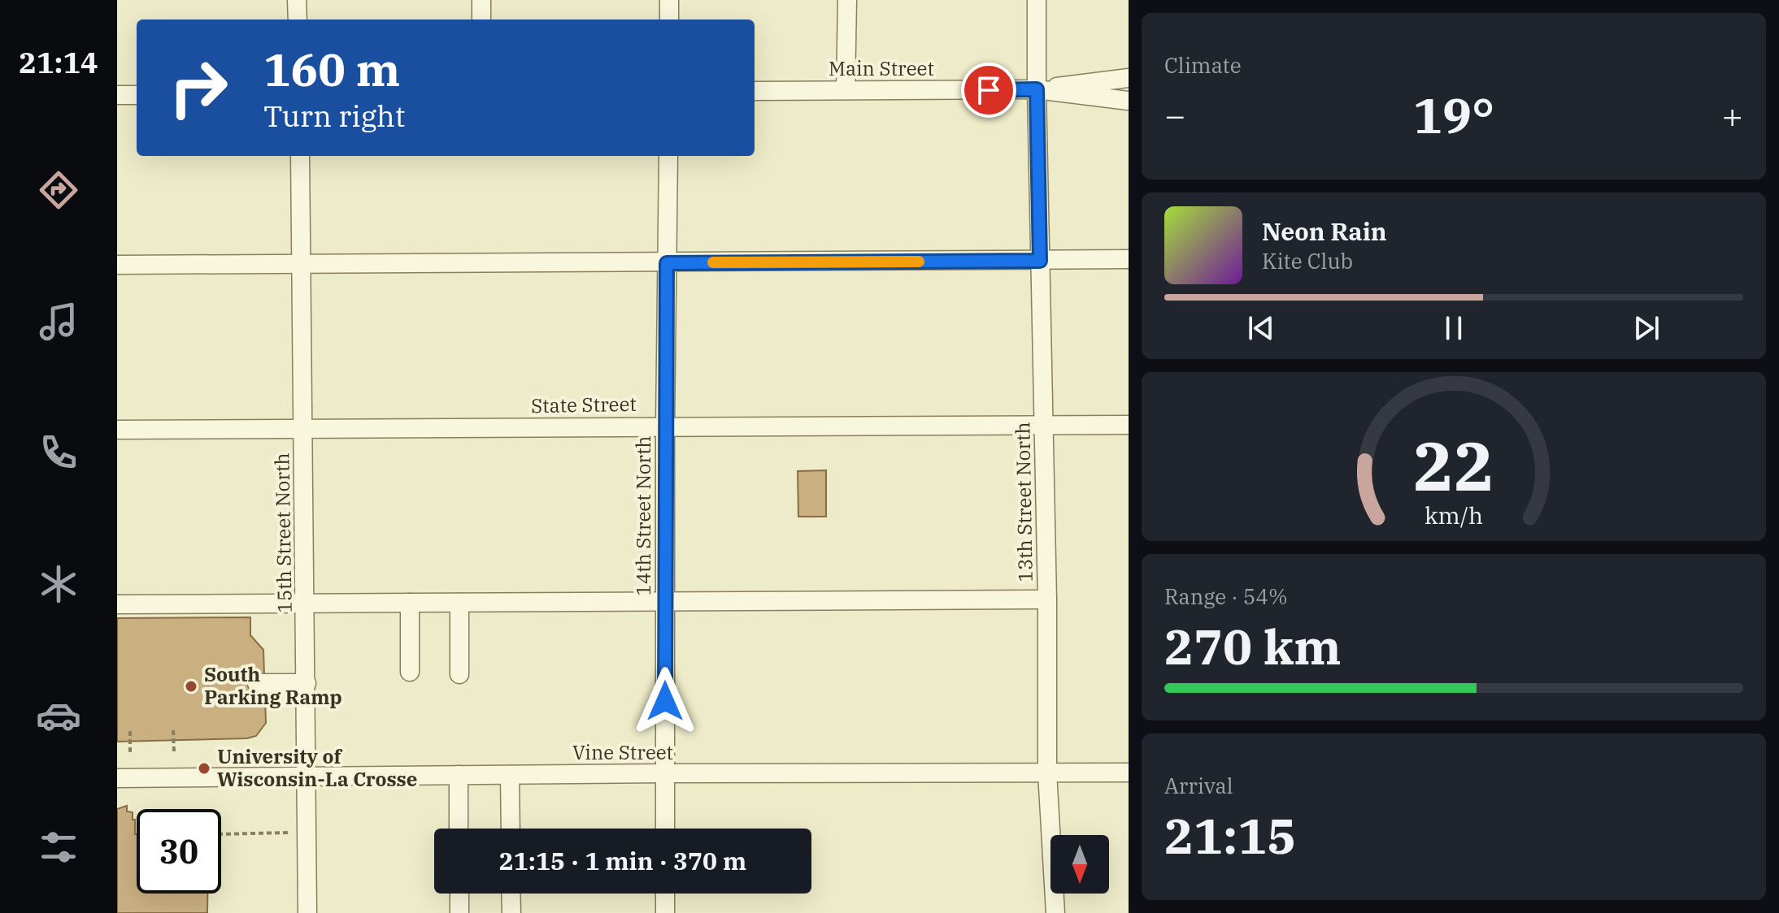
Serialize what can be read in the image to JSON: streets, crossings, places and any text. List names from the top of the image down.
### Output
{
  "streets": {
    "street": [
      "Main Street",
      "State Street",
      "13th Street North",
      "14th Street North",
      "15th Street North",
      "Vine Street"
    ]
  },
  "crossings": [
    ["Main Street", "13th Street North"],
    ["State Street", "13th Street North"],
    ["State Street", "14th Street North"],
    ["State Street", "15th Street North"],
    ["13th Street North", "Vine Street"],
    ["14th Street North", "Vine Street"],
    ["15th Street North", "Vine Street"]
  ],
  "places": ["South Parking Ramp", "University of Wisconsin-La Crosse"],
  "north": "bottom",
  "page": {
    "tabs": "21:14",
    "tile": [
      "Climate",
      ["Range · 54%", "270 km"],
      ["Arrival", "21:15"]
    ],
    "turn": ["160 m", "Turn right"],
    "heat": ["−", "19°", "+"],
    "song": ["Neon Rain", "Kite Club"],
    "limit": "30",
    "trip": "21:15 · 1 min · 370 m",
    "gauge": ["22", "km/h"]
  }
}
